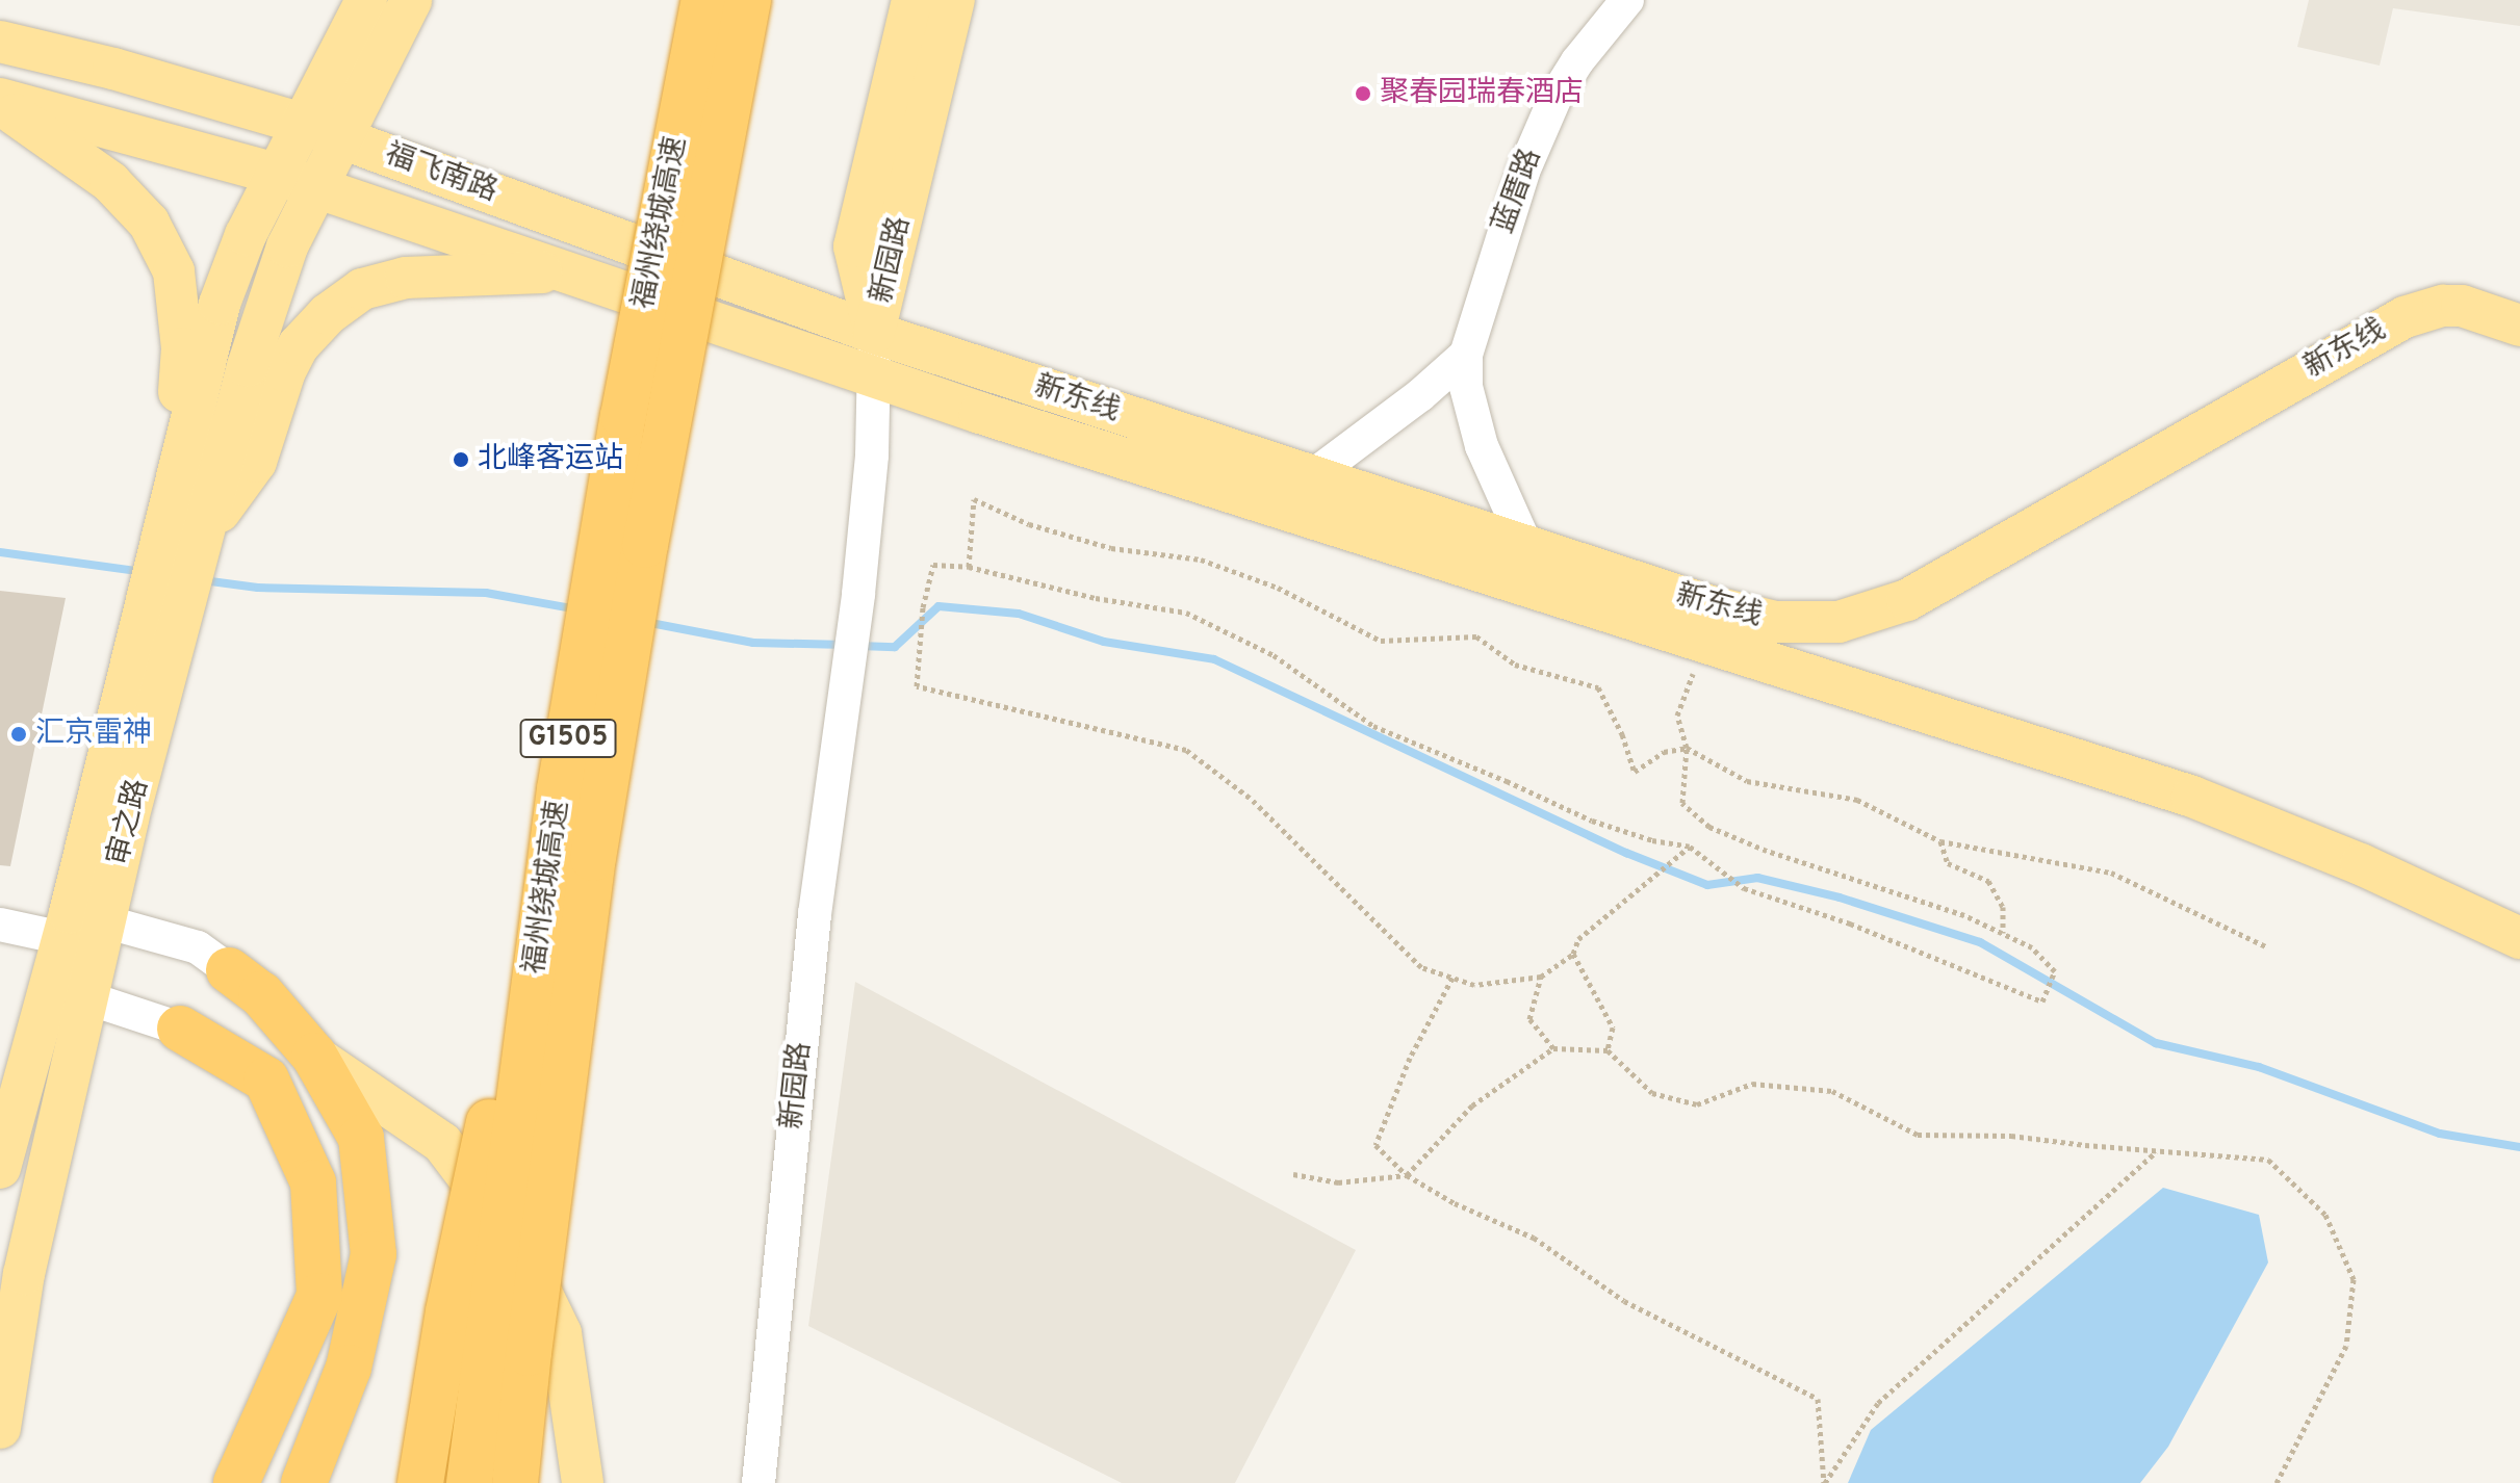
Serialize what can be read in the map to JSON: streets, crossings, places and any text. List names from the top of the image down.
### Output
{
  "streets": {
    "highway": ["福州绕城高速", "G1505"],
    "main road": [
      "福飞南路",
      "新园路",
      "新东线",
      "审之路"
    ],
    "street": ["蓝厝路"]
  },
  "crossings": [
    ["福飞南路", "新园路"],
    ["福飞南路", "新东线"],
    ["福飞南路", "审之路"],
    ["新园路", "新东线"]
  ],
  "places": ["聚春园瑞春酒店", "北峰客运站", "汇京雷神"]
}
